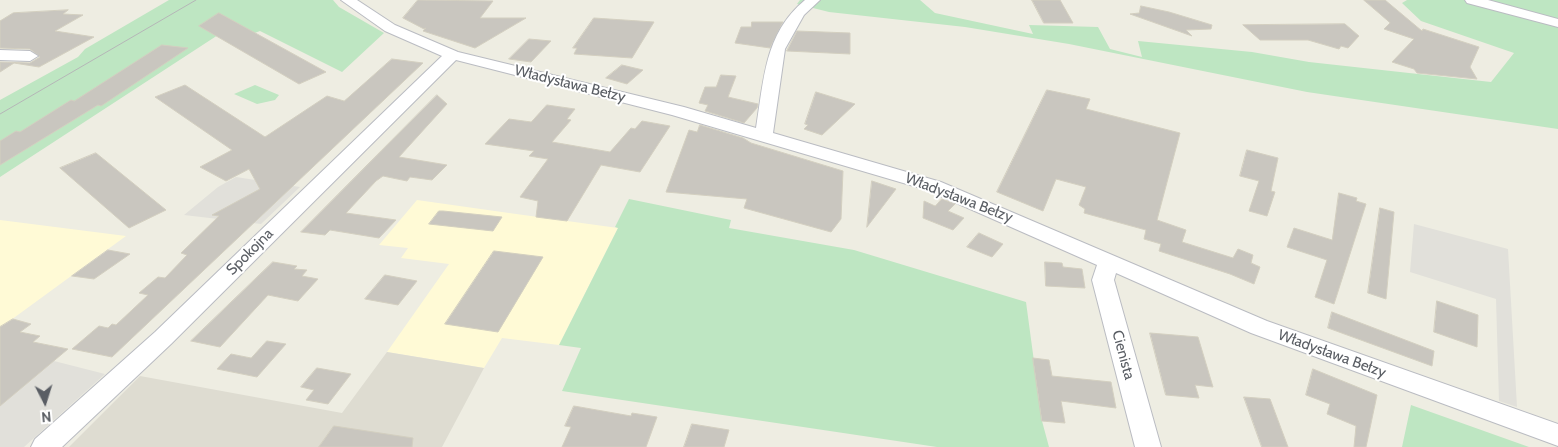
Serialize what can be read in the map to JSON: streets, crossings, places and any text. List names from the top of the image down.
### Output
{
  "streets": {
    "street": ["Władysława Bełzy", "Spokojna", "Cienista"]
  },
  "crossings": [
    ["Władysława Bełzy", "Spokojna"],
    ["Władysława Bełzy", "Cienista"]
  ],
  "north": "bottom"
}
